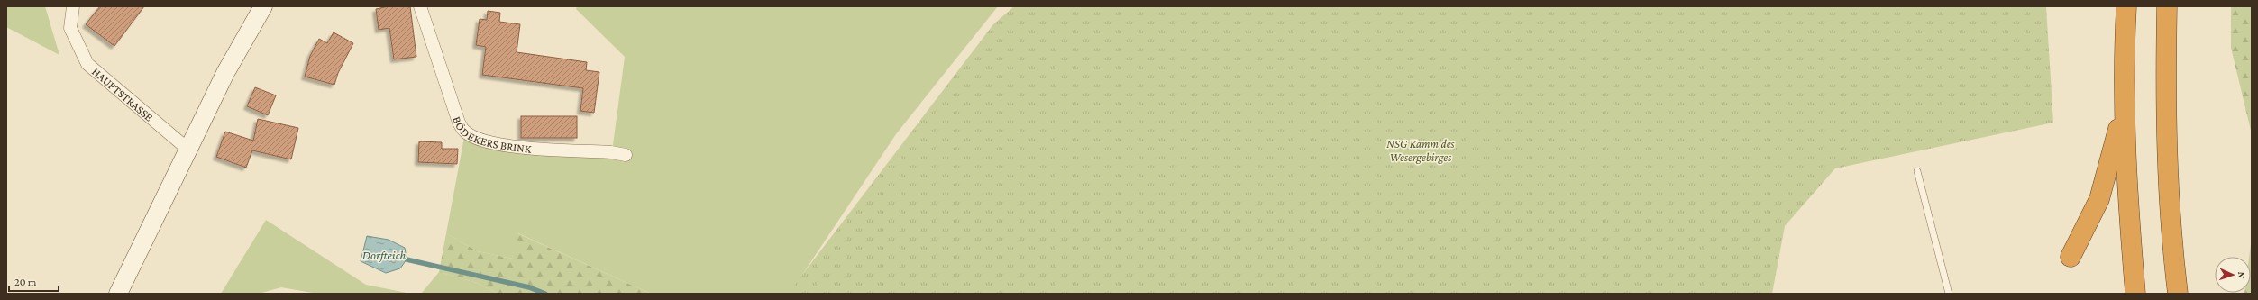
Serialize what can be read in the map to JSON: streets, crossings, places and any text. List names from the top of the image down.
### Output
{
  "streets": {
    "street": ["HAUPTSTRASSE", "BÖDEKERS BRINK"]
  },
  "water": ["Dorfteich"],
  "parks": ["NSG Kamm des Wesergebirges"],
  "scale_bar": "20 m",
  "north": "right"
}
